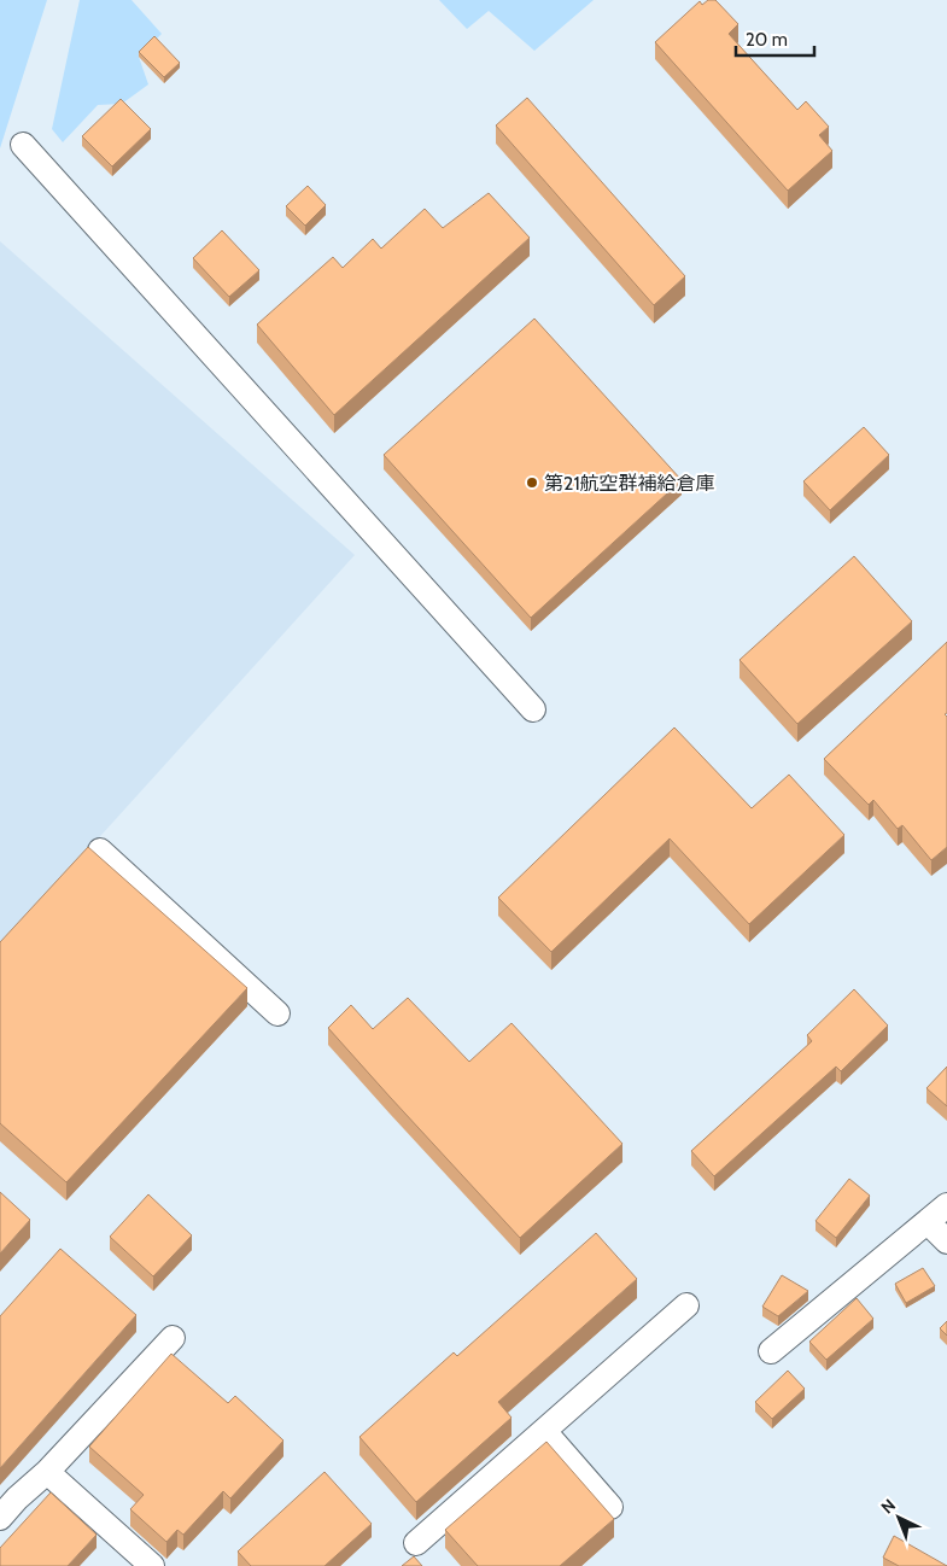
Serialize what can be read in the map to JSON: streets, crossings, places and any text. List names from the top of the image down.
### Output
{
  "places": ["第21航空群補給倉庫"],
  "scale_bar": "20 m",
  "north": "top left"
}
